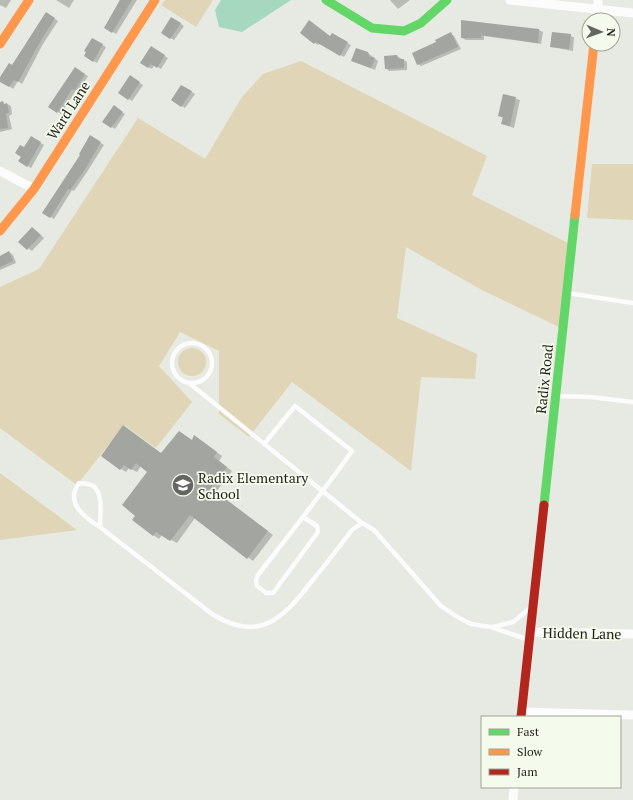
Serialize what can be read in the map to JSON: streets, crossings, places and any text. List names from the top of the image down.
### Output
{
  "streets": {
    "street": ["Ward Lane", "Radix Road", "Hidden Lane"]
  },
  "crossings": [
    ["Radix Road", "Hidden Lane"]
  ],
  "places": {
    "school or university": ["Radix Elementary School"]
  },
  "legend": ["Fast", "Slow", "Jam"],
  "north": "right"
}
